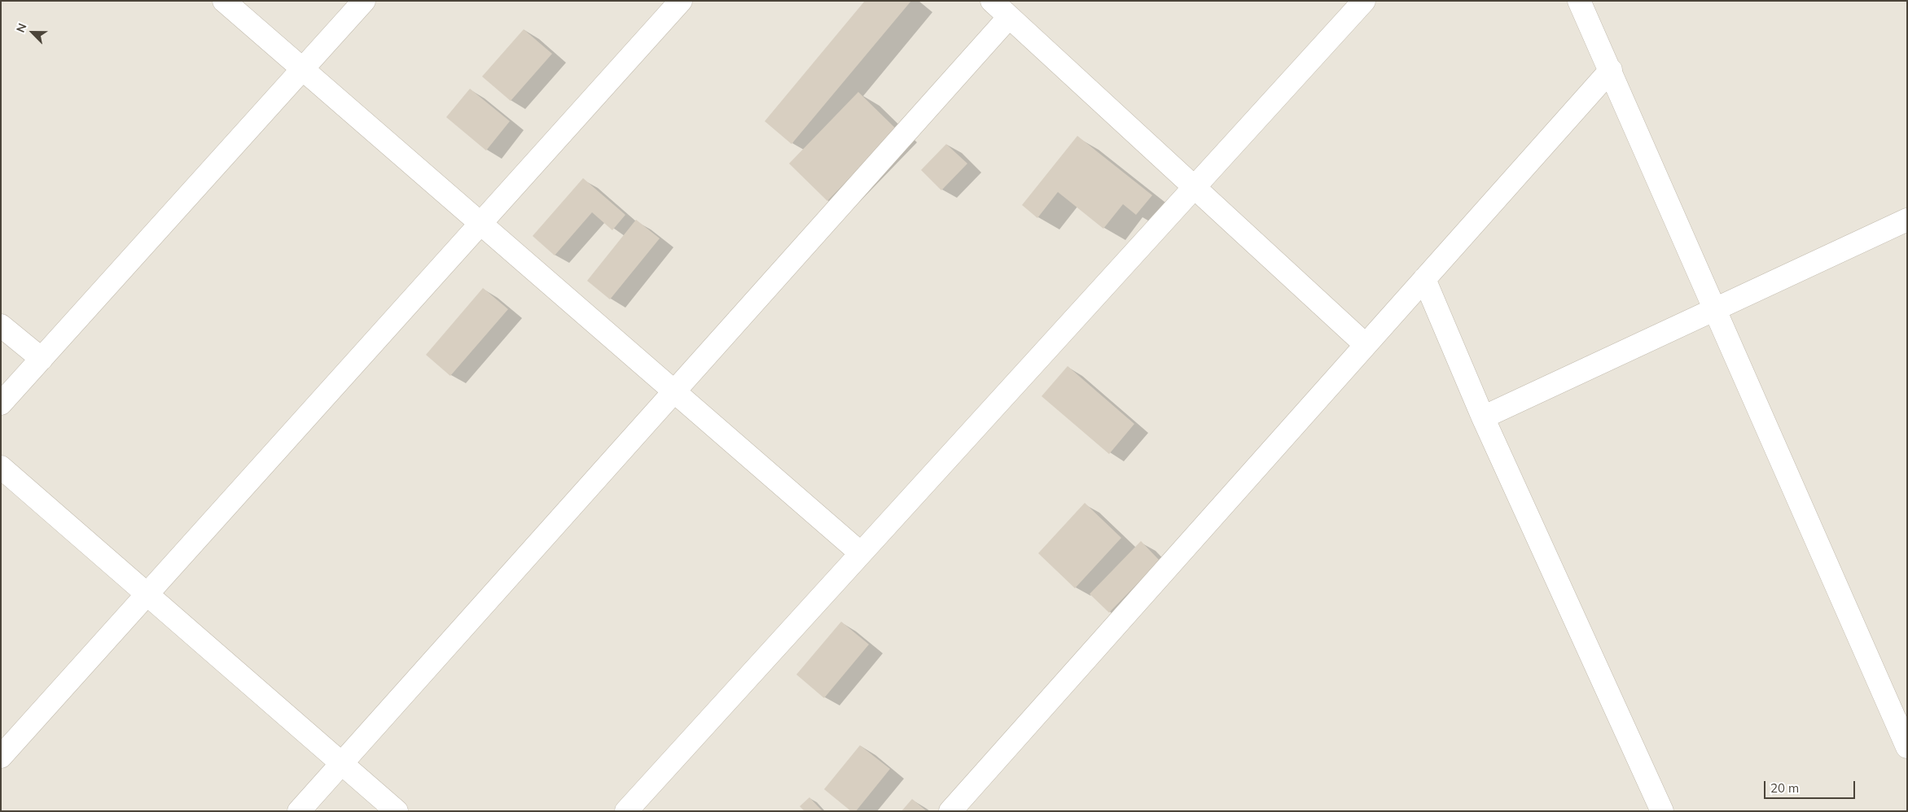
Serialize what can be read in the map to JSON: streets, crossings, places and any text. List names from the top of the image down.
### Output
{
  "scale_bar": "20 m",
  "north": "top left"
}
